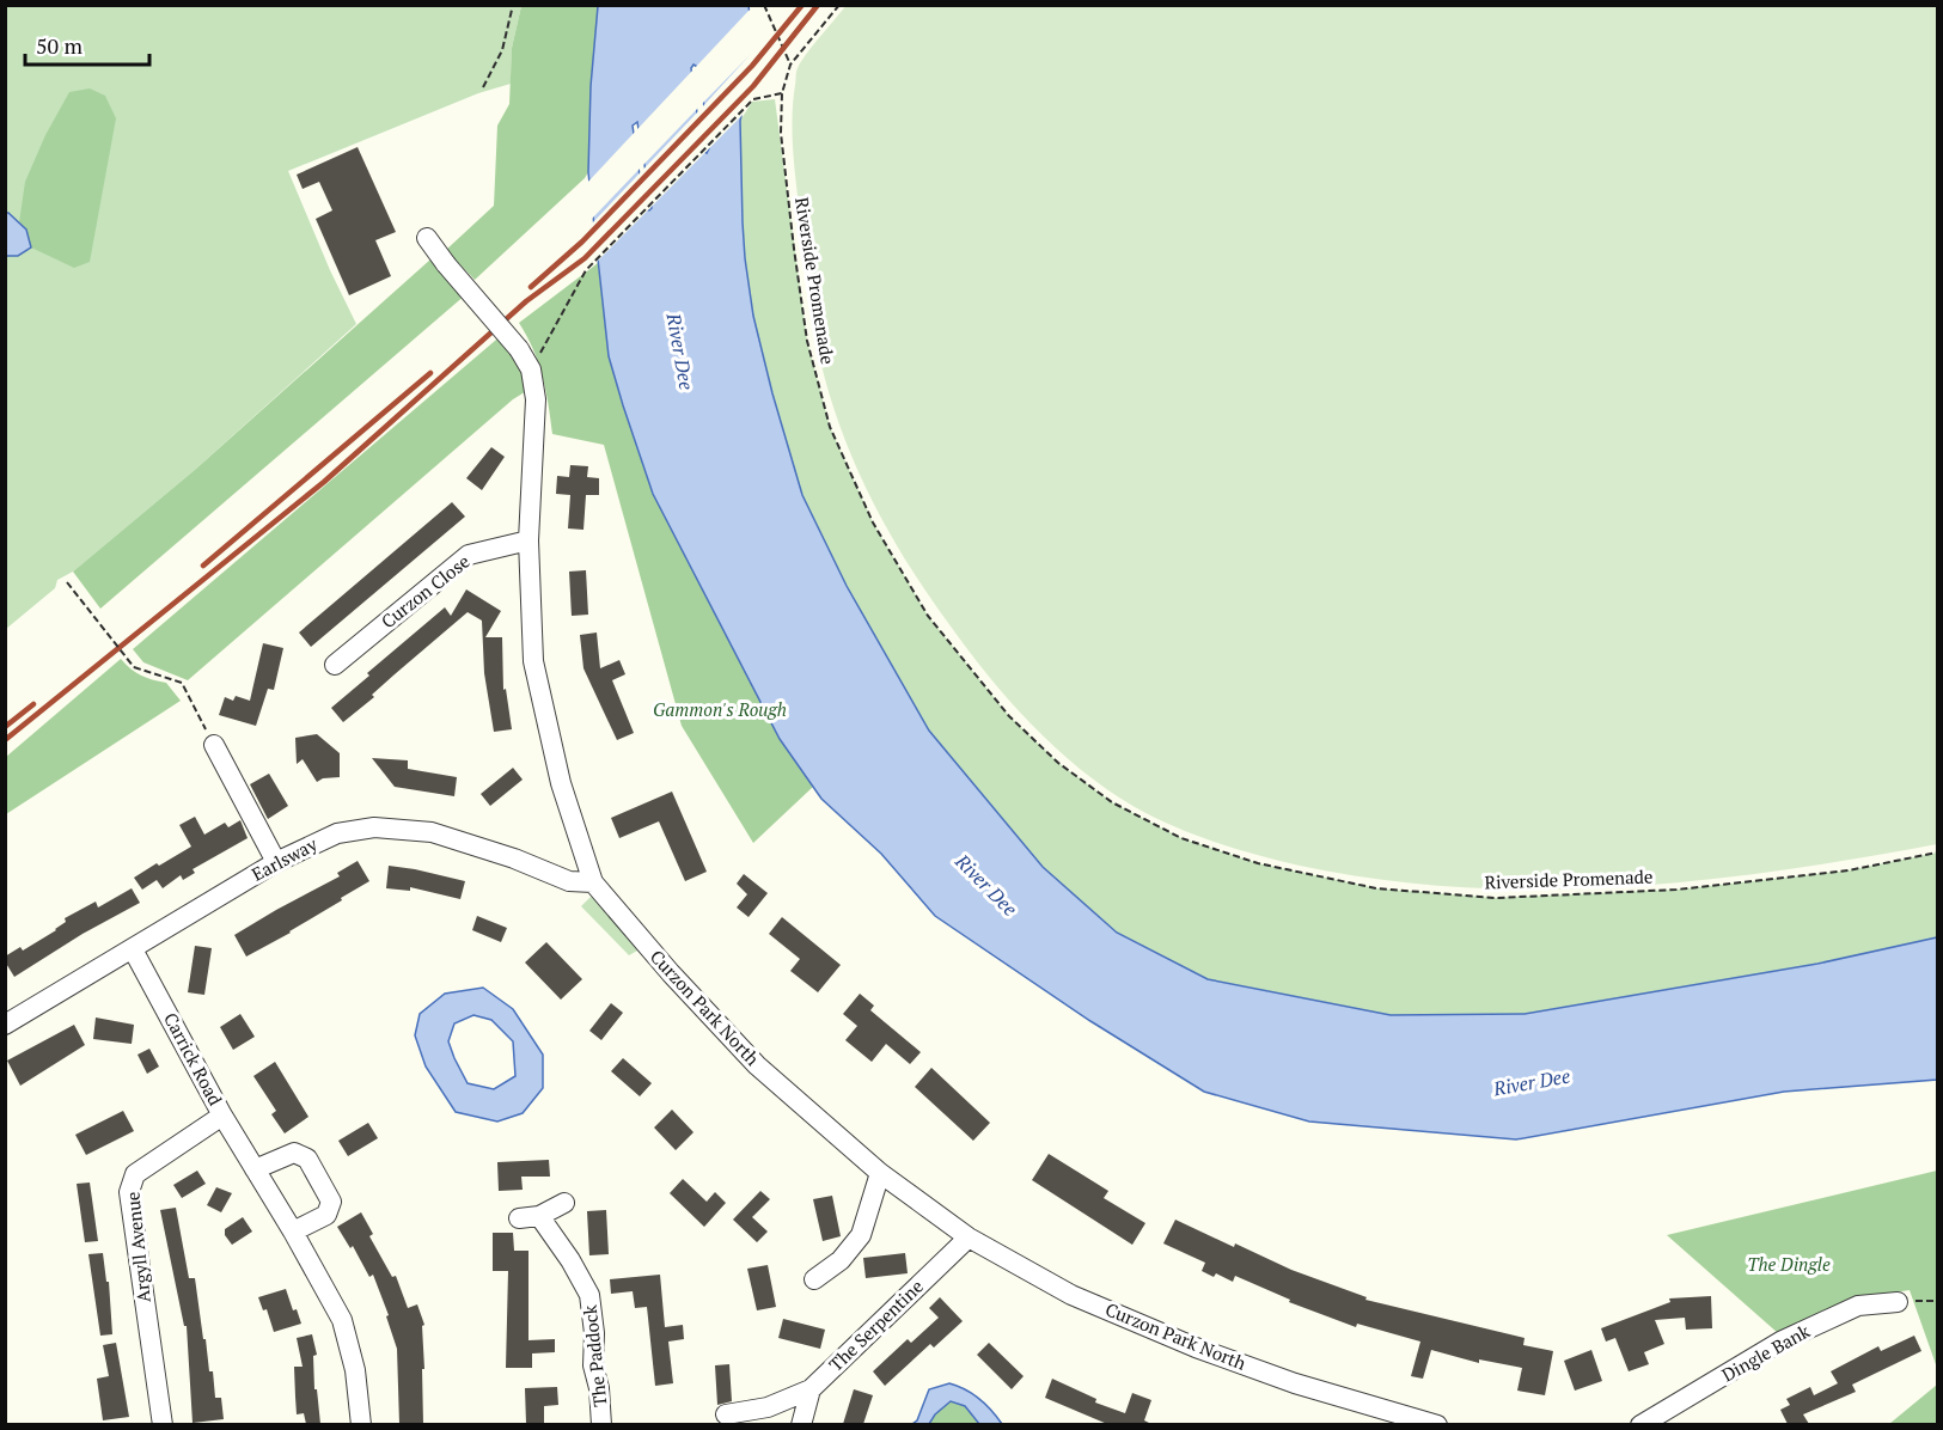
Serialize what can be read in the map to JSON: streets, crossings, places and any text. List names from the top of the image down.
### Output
{
  "streets": {
    "street": [
      "Curzon Close",
      "Earlsway",
      "Curzon Park North",
      "Carrick Road",
      "Argyll Avenue",
      "The Serpentine",
      "Dingle Bank",
      "The Paddock"
    ],
    "path": ["Riverside Promenade"]
  },
  "crossings": [
    ["Curzon Close", "Curzon Park North"],
    ["Earlsway", "Curzon Park North"],
    ["Earlsway", "Carrick Road"],
    ["Curzon Park North", "The Serpentine"],
    ["Carrick Road", "Argyll Avenue"]
  ],
  "water": ["River Dee"],
  "parks": ["Gammon's Rough", "The Dingle"],
  "scale_bar": "50 m"
}
